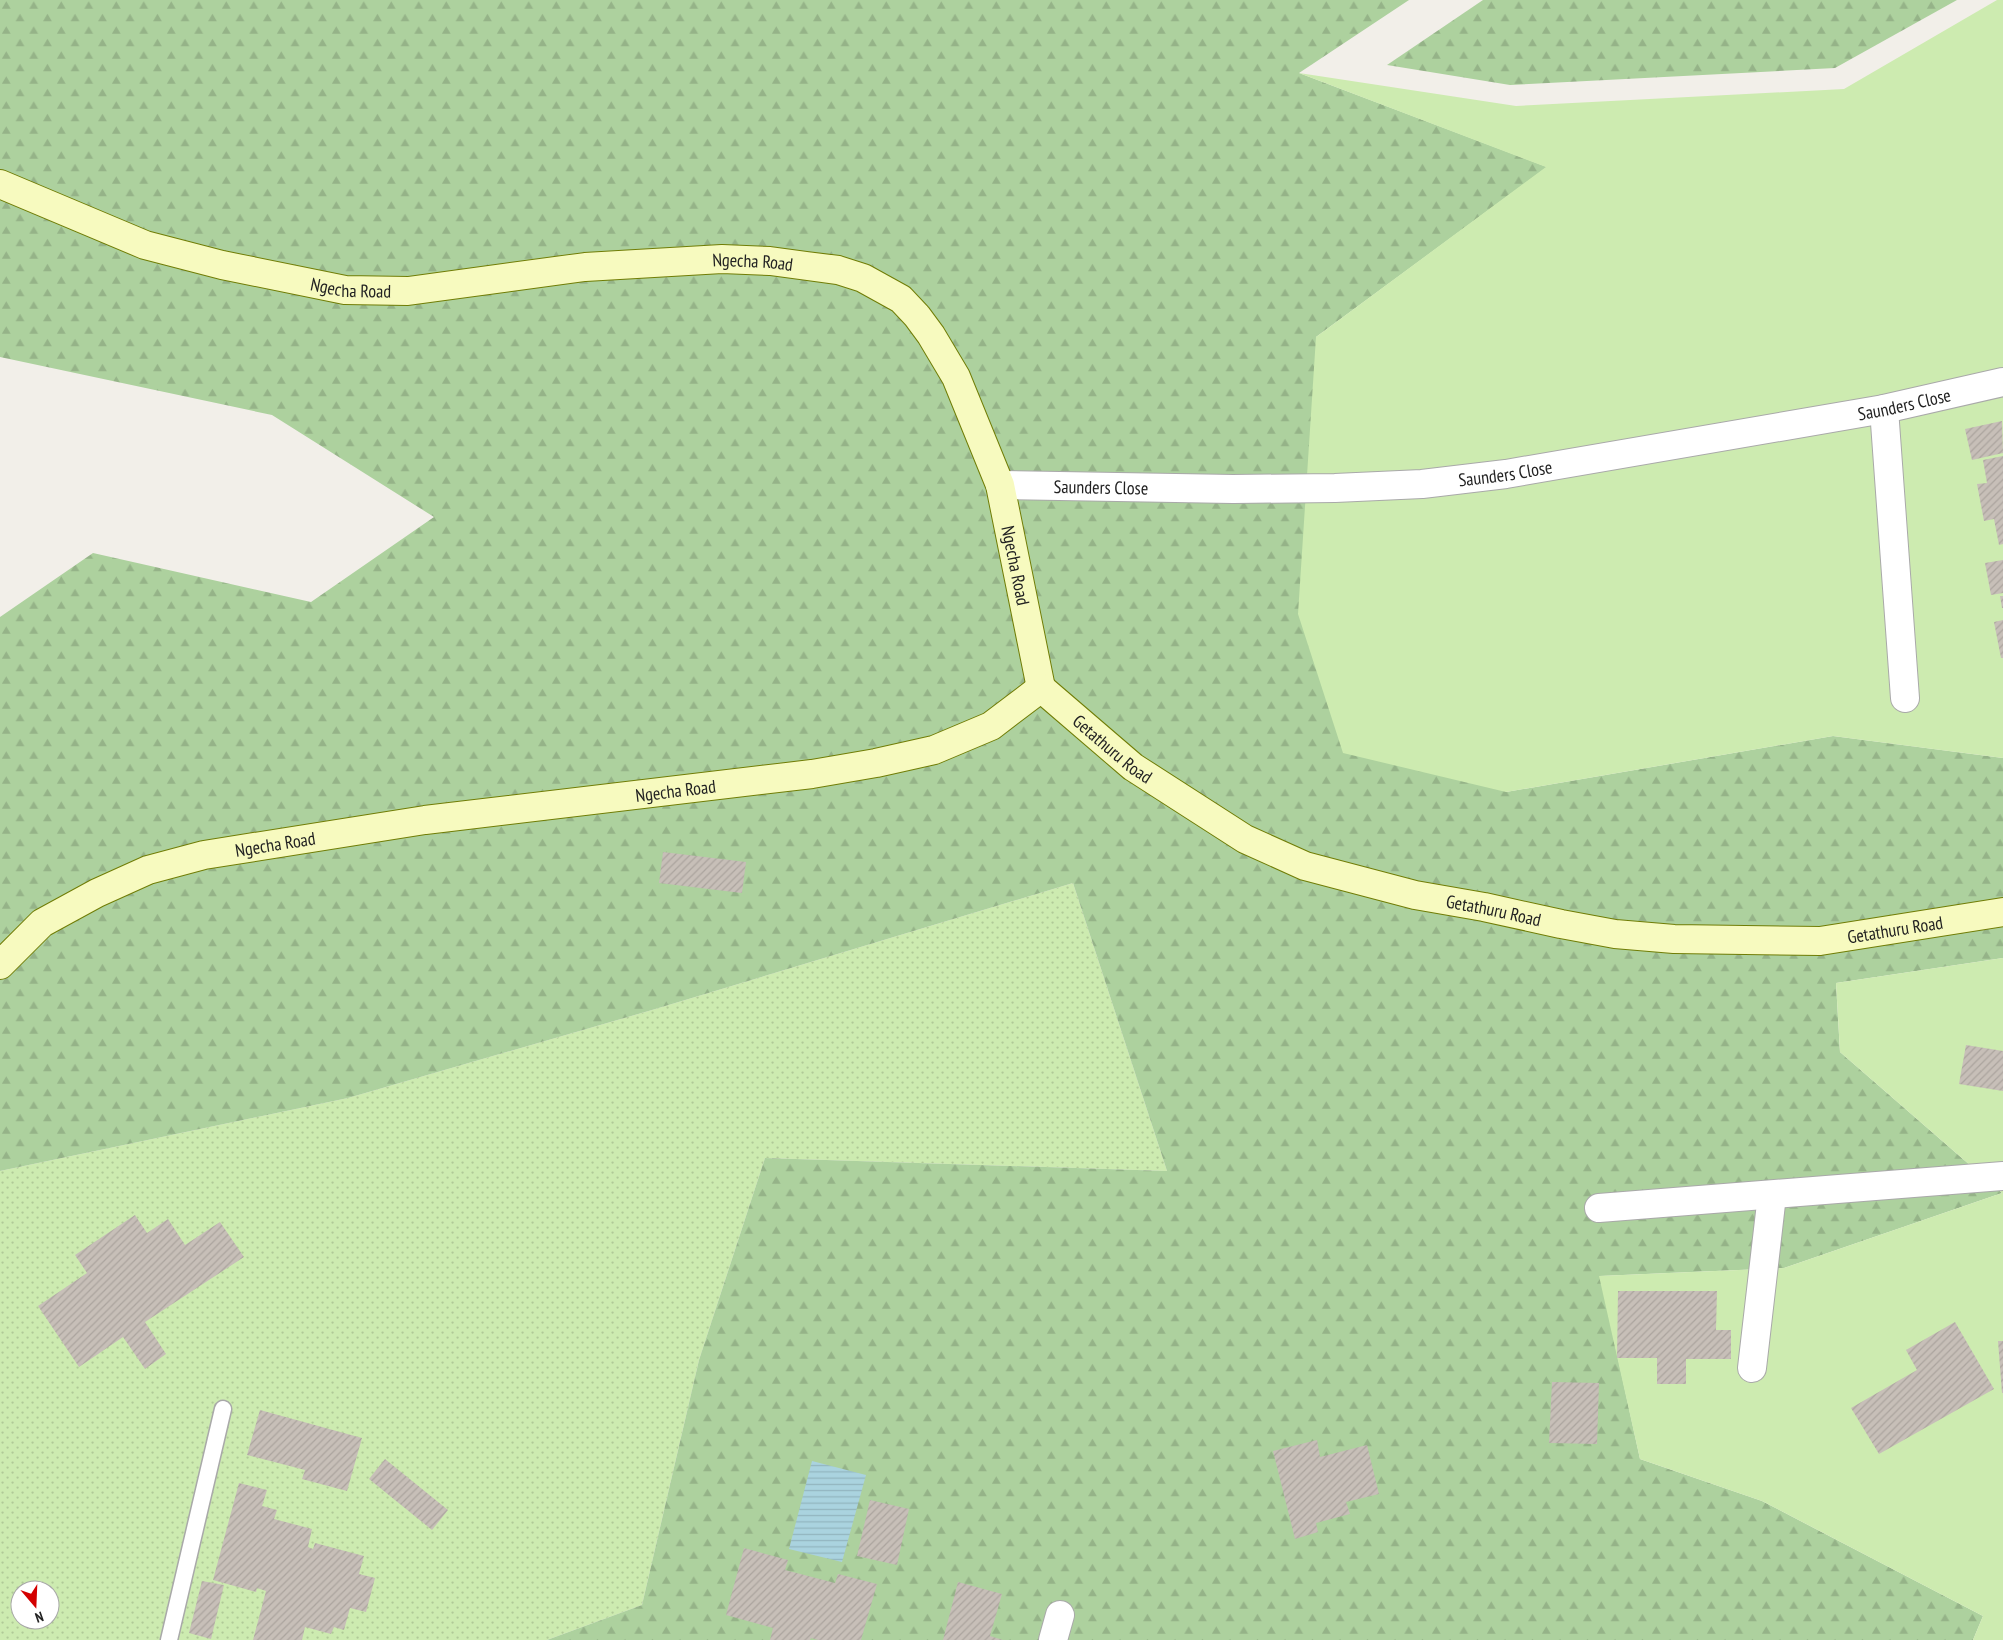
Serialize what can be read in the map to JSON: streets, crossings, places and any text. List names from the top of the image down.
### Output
{
  "streets": {
    "main road": ["Ngecha Road", "Getathuru Road"],
    "street": ["Saunders Close"]
  },
  "crossings": [
    ["Ngecha Road", "Saunders Close"],
    ["Ngecha Road", "Getathuru Road"]
  ],
  "north": "bottom"
}
